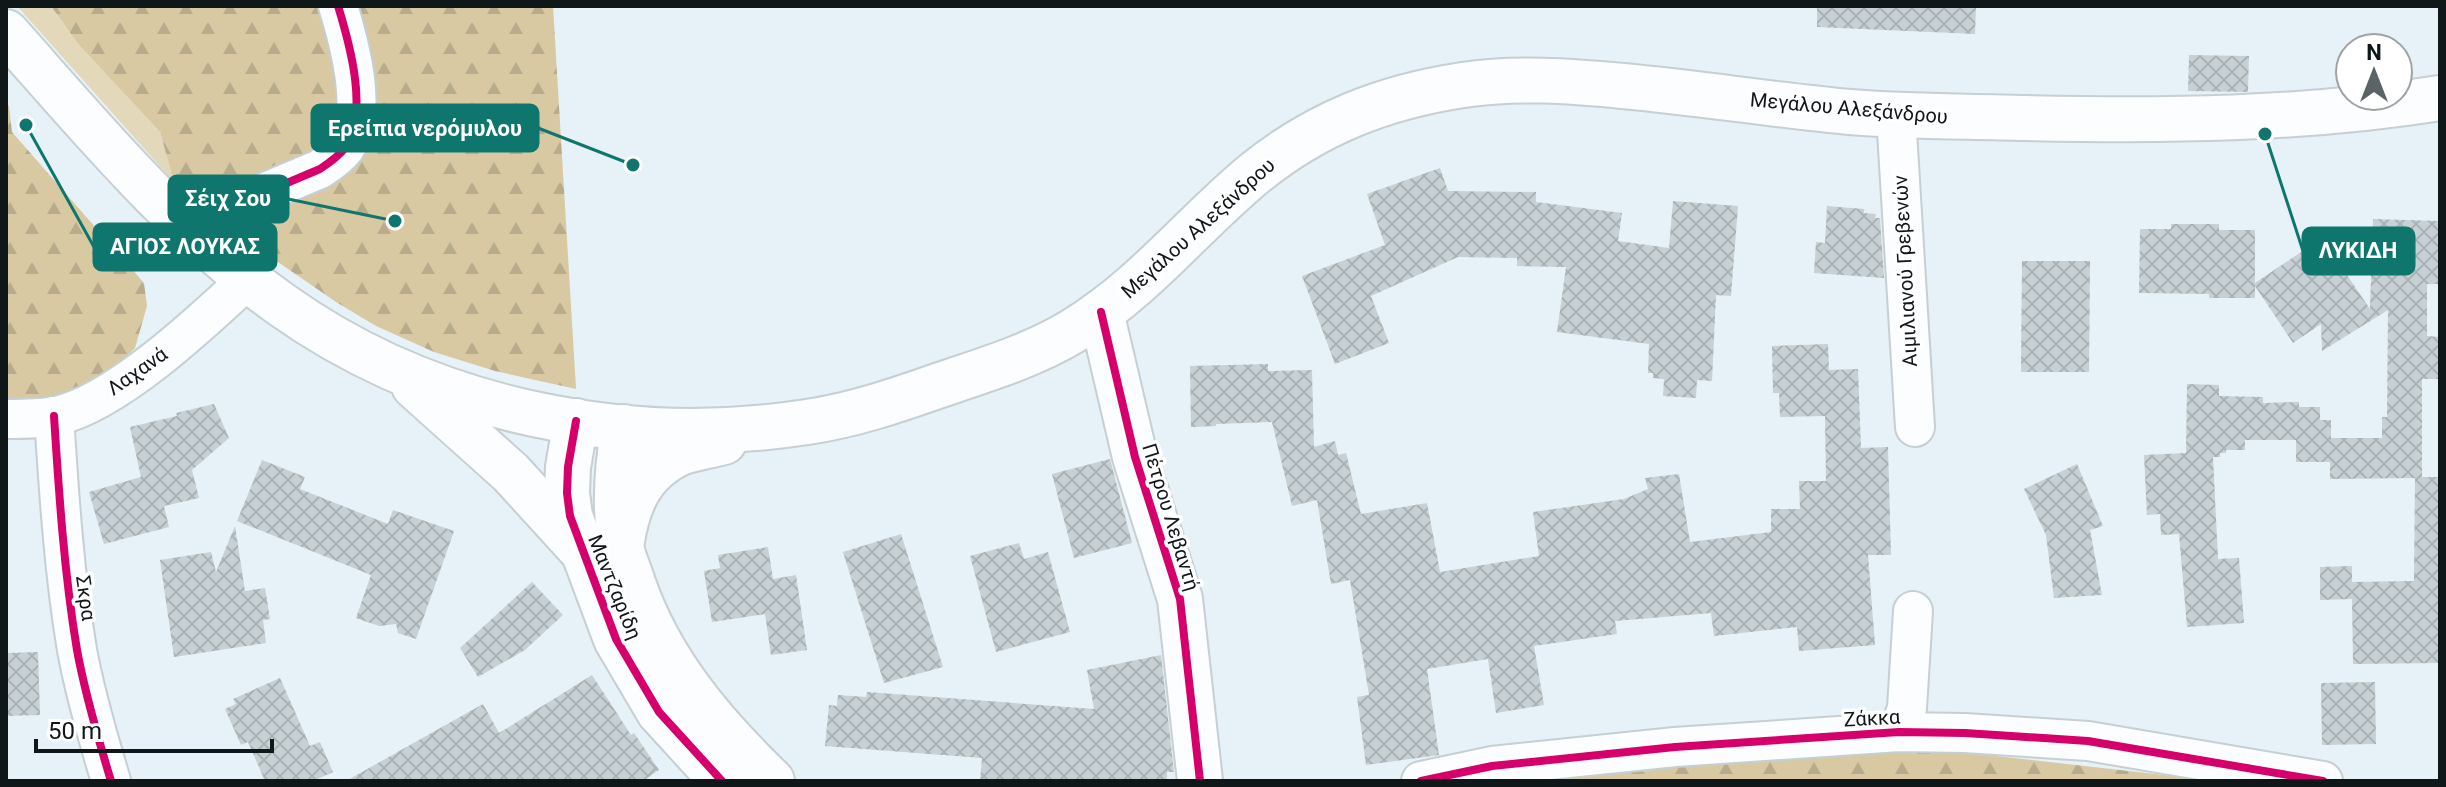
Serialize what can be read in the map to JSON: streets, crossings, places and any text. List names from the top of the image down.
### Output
{
  "streets": {
    "main road": ["Μεγάλου Αλεξάνδρου", "Πέτρου Λεβαντή", "Μαντζαρίδη"],
    "street": [
      "Αιμιλιανού Γρεβενών",
      "Λαχανά",
      "Σκρα",
      "Ζάκκα"
    ]
  },
  "crossings": [
    ["Μεγάλου Αλεξάνδρου", "Αιμιλιανού Γρεβενών"],
    ["Μεγάλου Αλεξάνδρου", "Λαχανά"],
    ["Μεγάλου Αλεξάνδρου", "Πέτρου Λεβαντή"],
    ["Μεγάλου Αλεξάνδρου", "Μαντζαρίδη"],
    ["Λαχανά", "Σκρα"]
  ],
  "places": [
    "ΑΓΙΟΣ ΛΟΥΚΑΣ",
    "ΛΥΚΙΔΗ",
    "Ερείπια νερόμυλου",
    "Σέιχ Σου"
  ],
  "scale_bar": "50 m",
  "north": "top"
}
